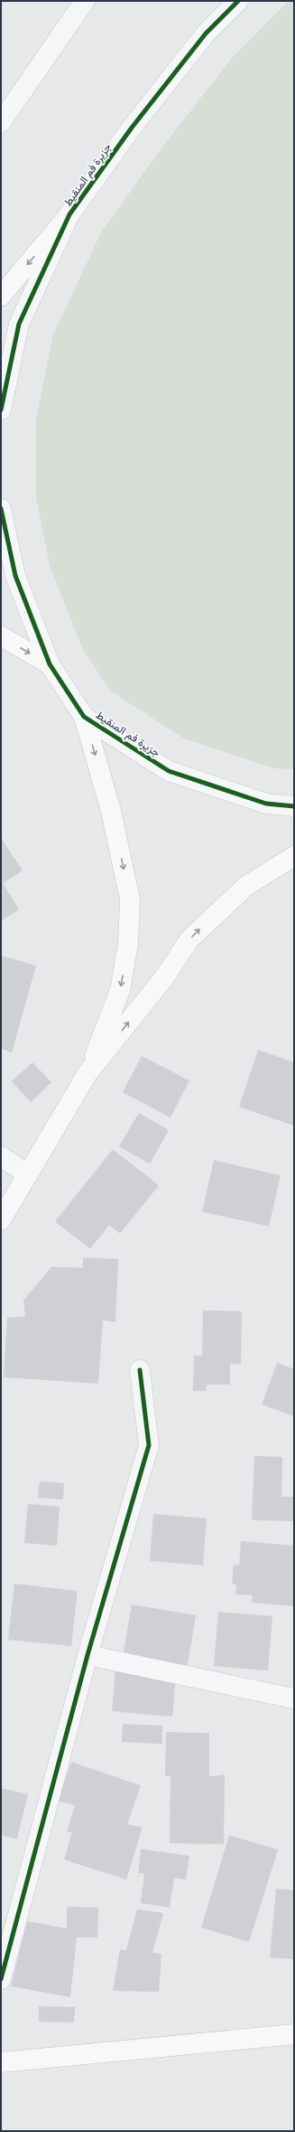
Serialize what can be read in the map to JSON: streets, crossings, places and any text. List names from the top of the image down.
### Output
{
  "streets": {
    "street": ["جزيرة فم المنقيط"]
  }
}
